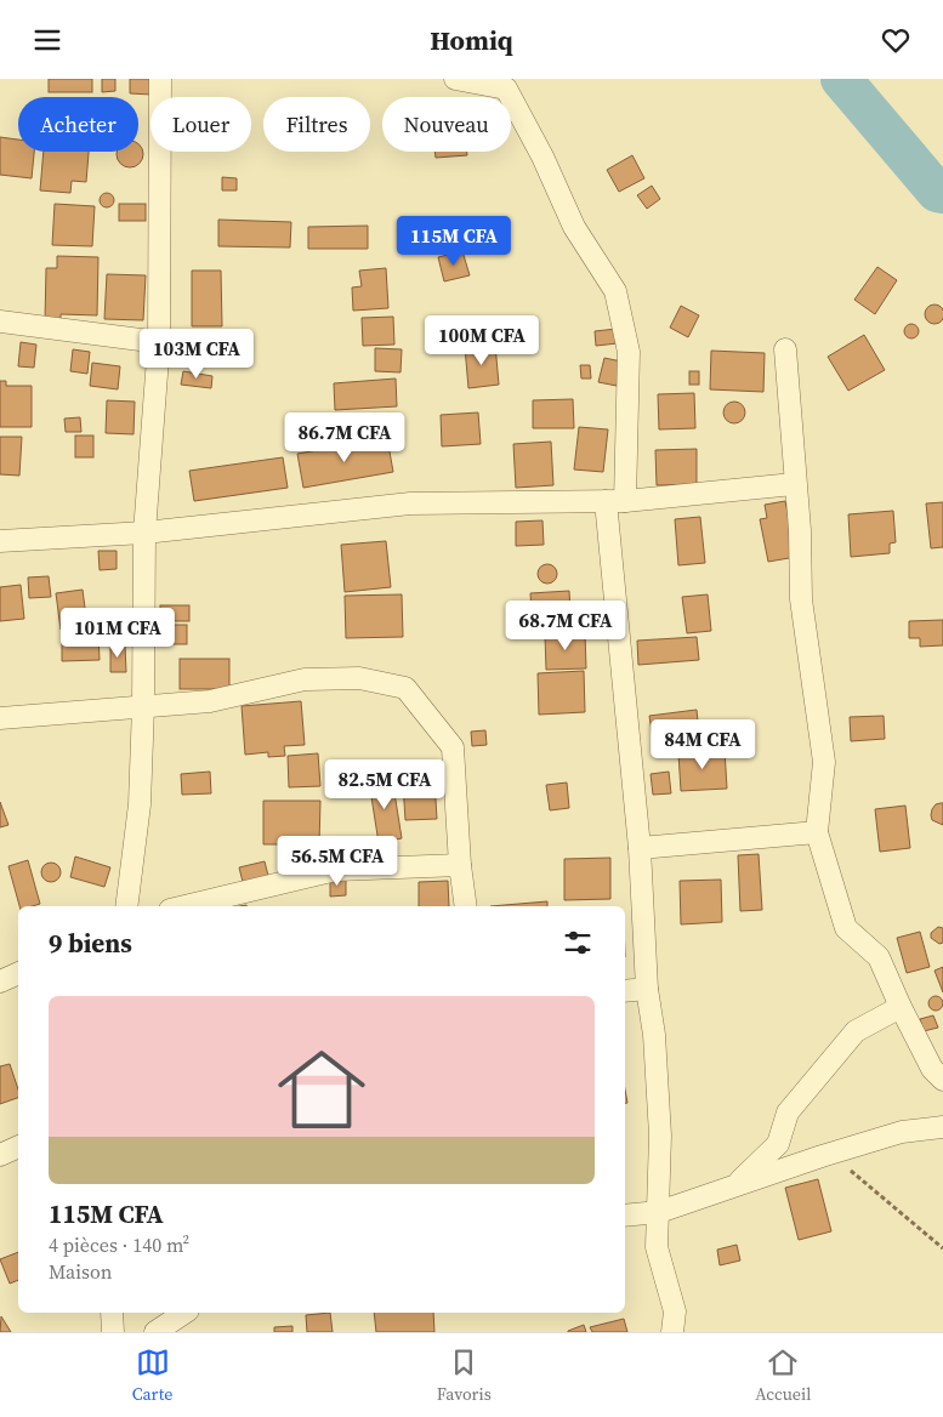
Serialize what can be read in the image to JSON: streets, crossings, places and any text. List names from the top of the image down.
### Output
{
  "page": {
    "header": "Homiq",
    "chip": [
      "Acheter",
      "Louer",
      "Filtres",
      "Nouveau"
    ],
    "price": [
      "115M CFA",
      "100M CFA",
      "103M CFA",
      "86.7M CFA",
      "68.7M CFA",
      "101M CFA",
      "84M CFA",
      "82.5M CFA",
      "56.5M CFA"
    ],
    "heading": "9 biens",
    "list": [
      {
        "name": "115M CFA",
        "note": "4 pièces · 140 m² · Maison"
      }
    ],
    "tabs": ["Carte", "Favoris", "Accueil"]
  }
}
